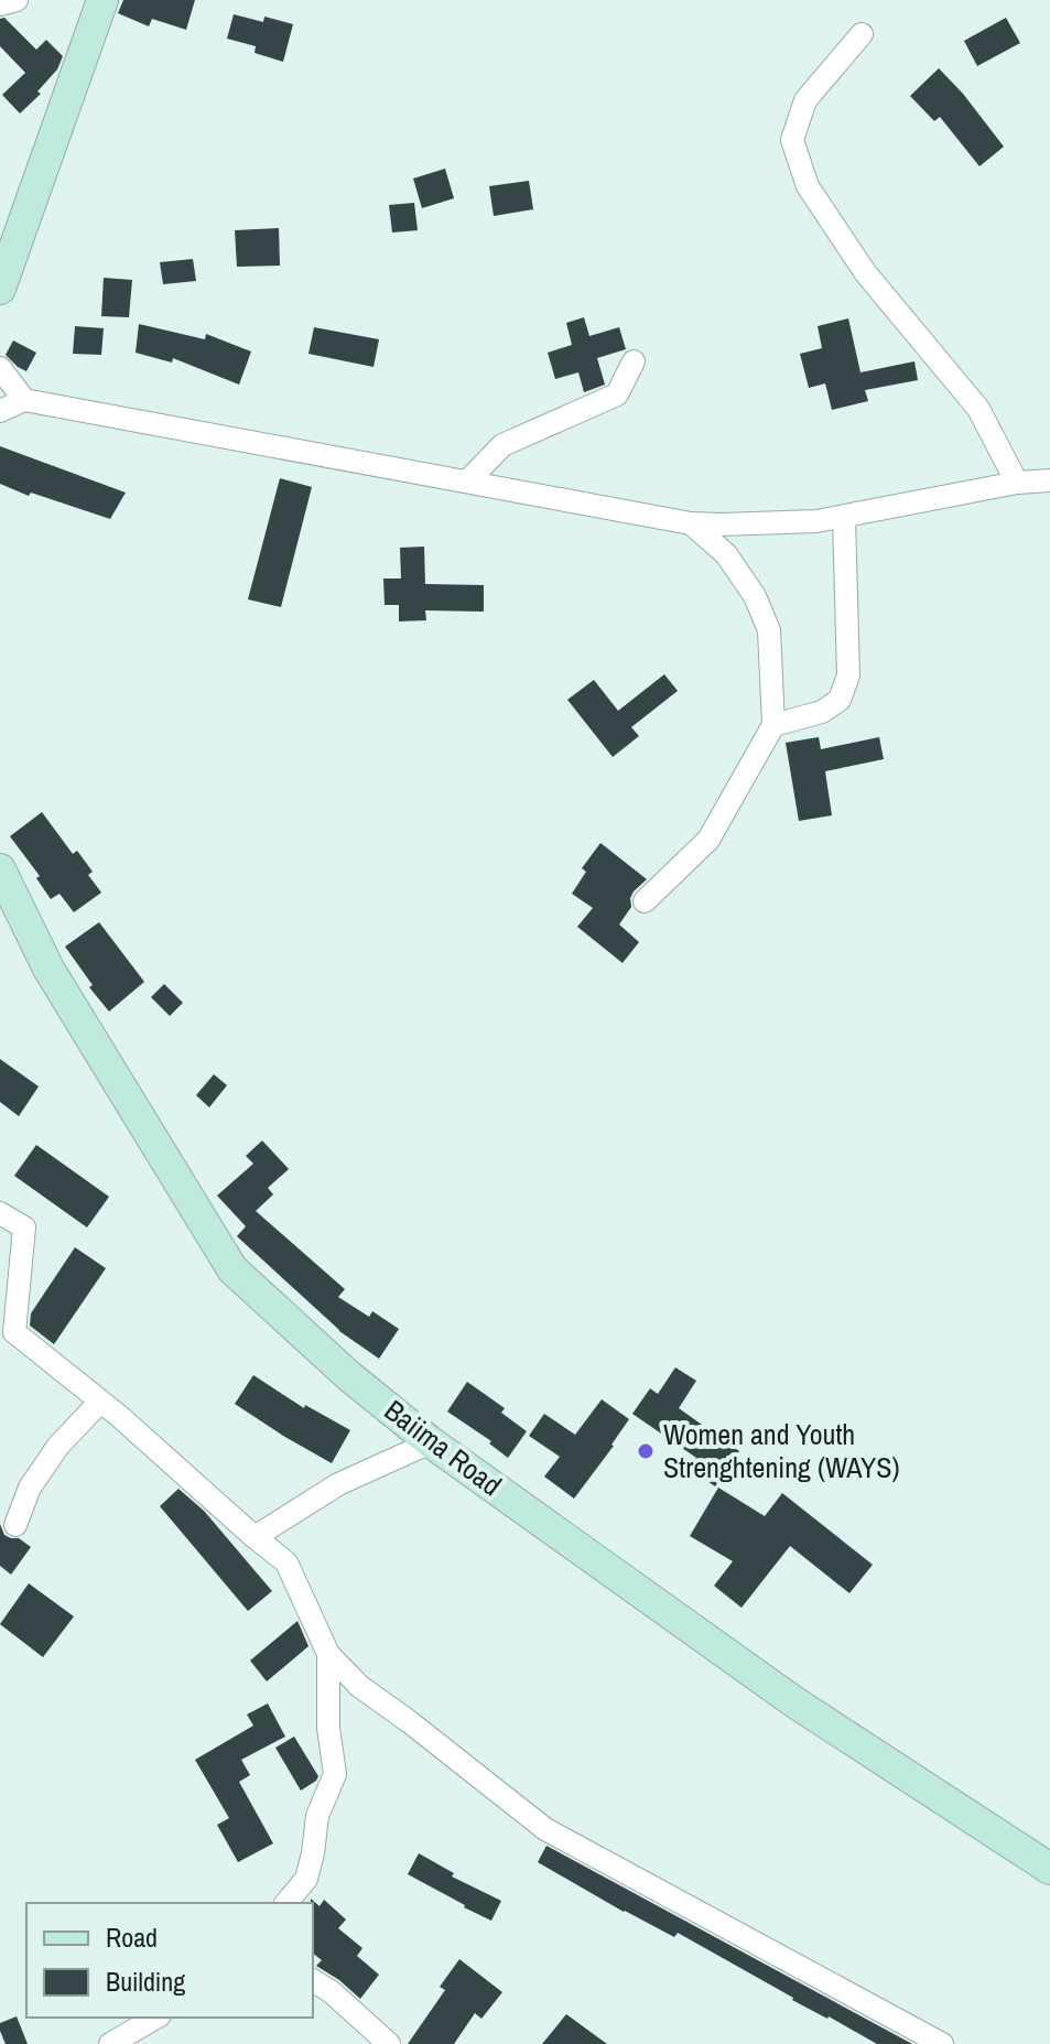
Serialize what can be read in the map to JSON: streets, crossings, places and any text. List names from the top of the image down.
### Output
{
  "streets": {
    "street": ["Baiima Road"]
  },
  "places": ["Women and Youth Strenghtening (WAYS)"],
  "legend": ["Road", "Building"]
}
